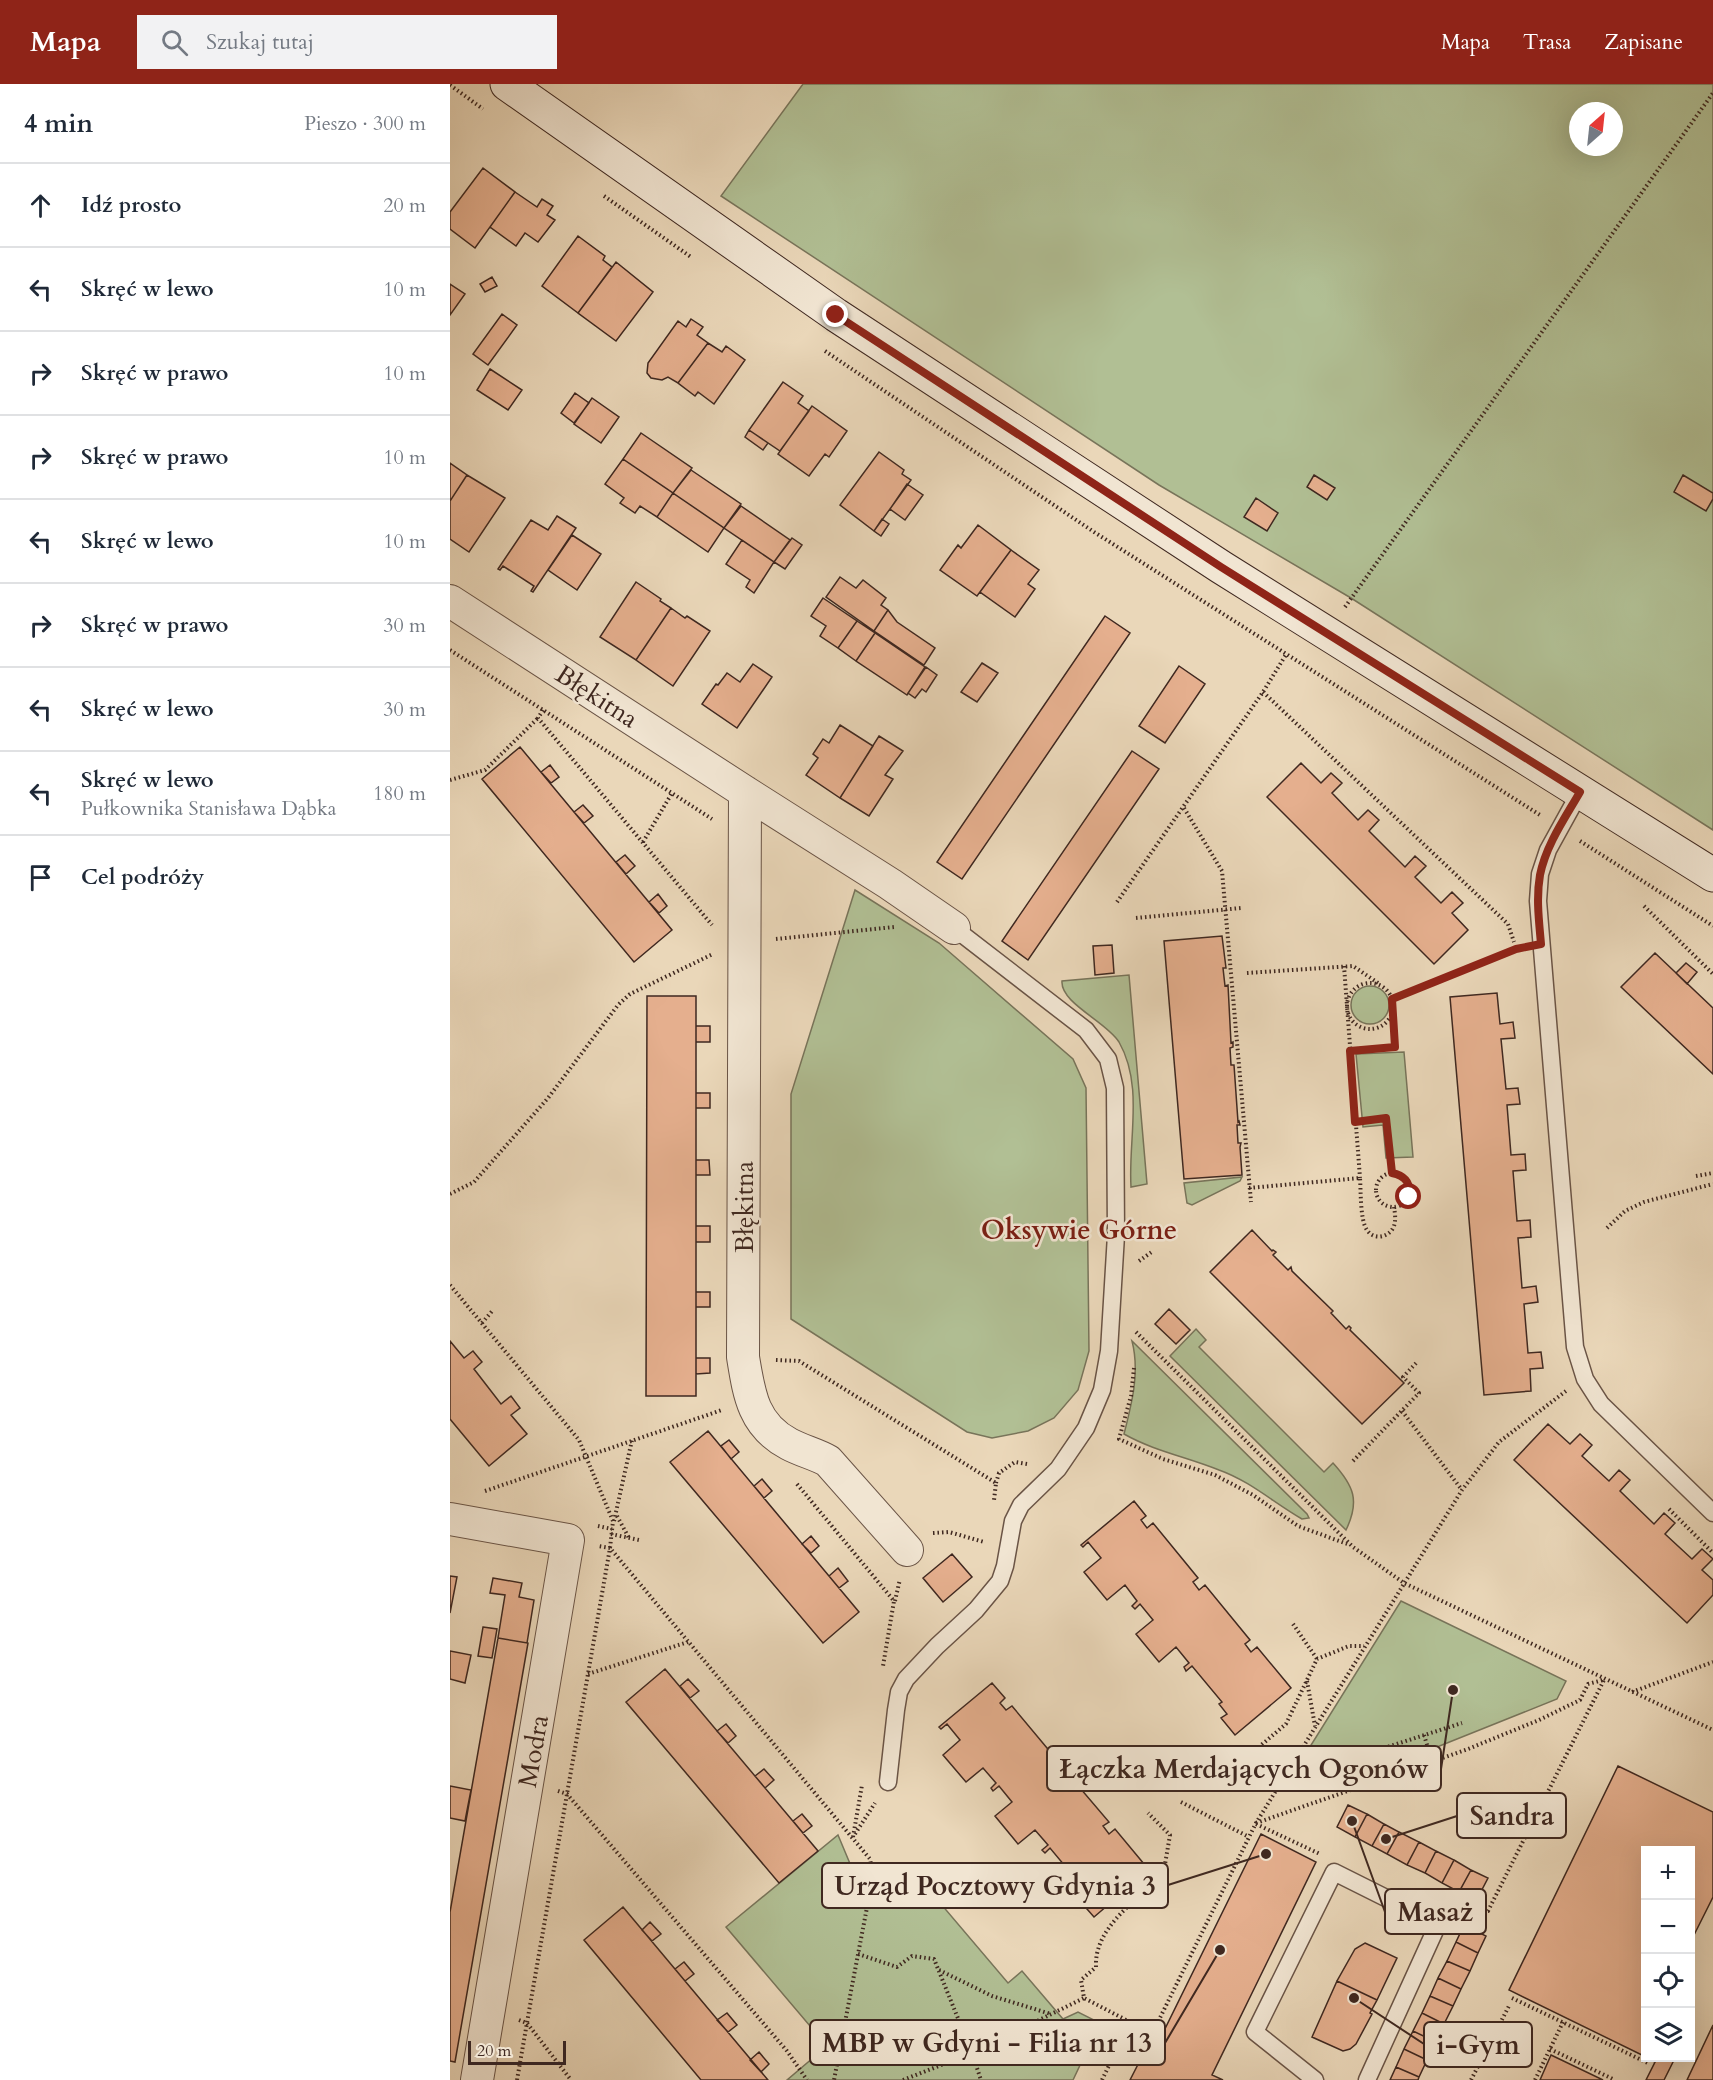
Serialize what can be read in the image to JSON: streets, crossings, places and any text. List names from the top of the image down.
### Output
{
  "streets": {
    "street": ["Błękitna", "Modra"]
  },
  "districts": ["Oksywie Górne"],
  "places": [
    "Łączka Merdających Ogonów",
    "Masaż",
    "Sandra",
    "Urząd Pocztowy Gdynia 3",
    "MBP w Gdyni - Filia nr 13",
    "i-Gym"
  ],
  "scale_bar": "20 m",
  "north": "top right",
  "page": {
    "header": "Mapa",
    "search": "Szukaj tutaj",
    "nav": ["Mapa", "Trasa", "Zapisane"],
    "heading": ["4 min", "Pieszo · 300 m"],
    "list": [
      ["Idź prosto", "20 m"],
      ["Skręć w lewo", "10 m"],
      ["Skręć w prawo", "10 m"],
      ["Skręć w prawo", "10 m"],
      ["Skręć w lewo", "10 m"],
      ["Skręć w prawo", "30 m"],
      ["Skręć w lewo", "30 m"],
      ["Skręć w lewo", "Pułkownika Stanisława Dąbka", "180 m"],
      "Cel podróży"
    ],
    "map_buttons": ["+", "−"],
    "scale": "20 m"
  }
}
